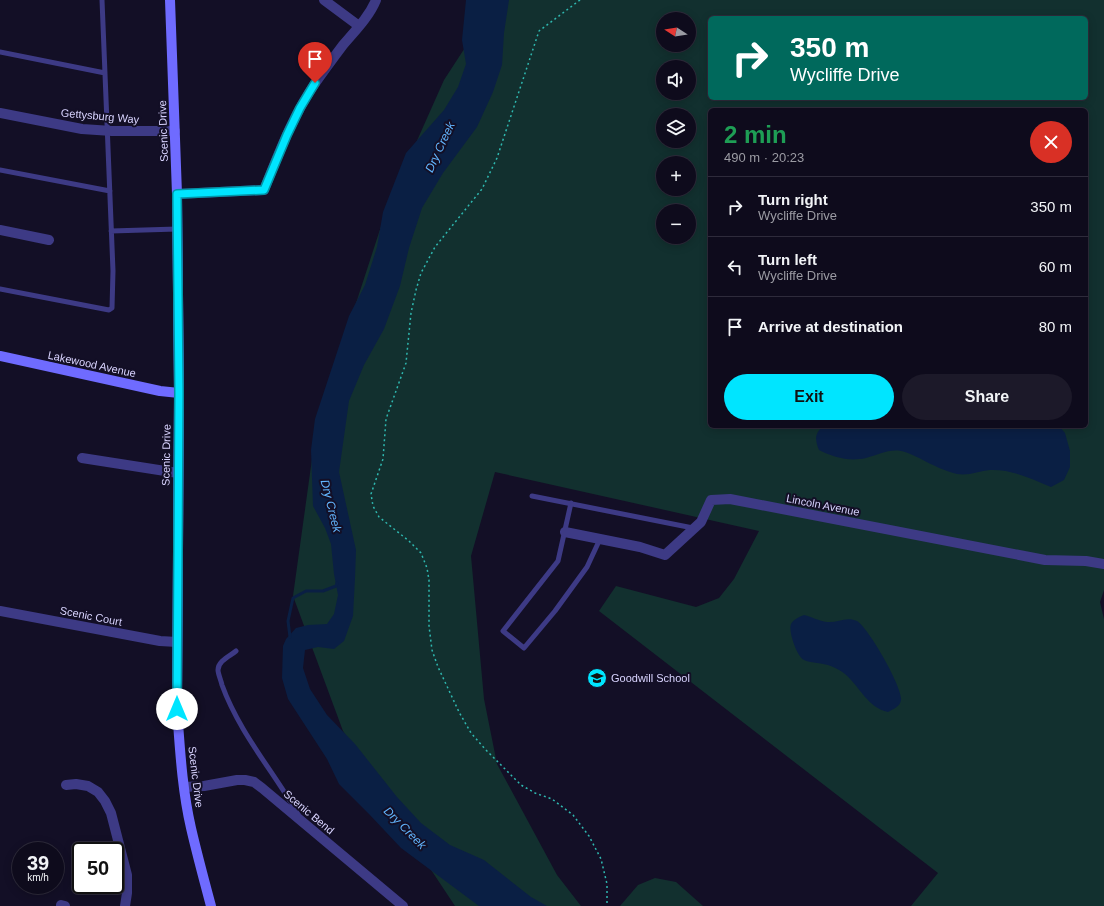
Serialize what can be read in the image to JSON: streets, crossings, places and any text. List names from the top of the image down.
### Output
{
  "streets": {
    "main road": ["Scenic Drive", "Lakewood Avenue"],
    "street": [
      "Gettysburg Way",
      "Lincoln Avenue",
      "Scenic Court",
      "Scenic Bend"
    ]
  },
  "crossings": [
    ["Gettysburg Way", "Scenic Drive"],
    ["Scenic Drive", "Lakewood Avenue"],
    ["Scenic Drive", "Scenic Court"],
    ["Scenic Drive", "Scenic Bend"]
  ],
  "water": ["Dry Creek"],
  "places": {
    "school or university": ["Goodwill School"]
  },
  "north": "left",
  "page": {
    "map_buttons": ["+", "−"],
    "turn": ["350 m", "Wycliffe Drive"],
    "heading": ["2 min", "490 m · 20:23"],
    "list": [
      {
        "name": "Turn right",
        "note": "Wycliffe Drive",
        "value": "350 m"
      },
      {
        "name": "Turn left",
        "note": "Wycliffe Drive",
        "value": "60 m"
      },
      {
        "name": "Arrive at destination",
        "value": "80 m"
      }
    ],
    "buttons": ["Exit", "Share"],
    "speed": "39 km/h",
    "limit": "50"
  }
}
